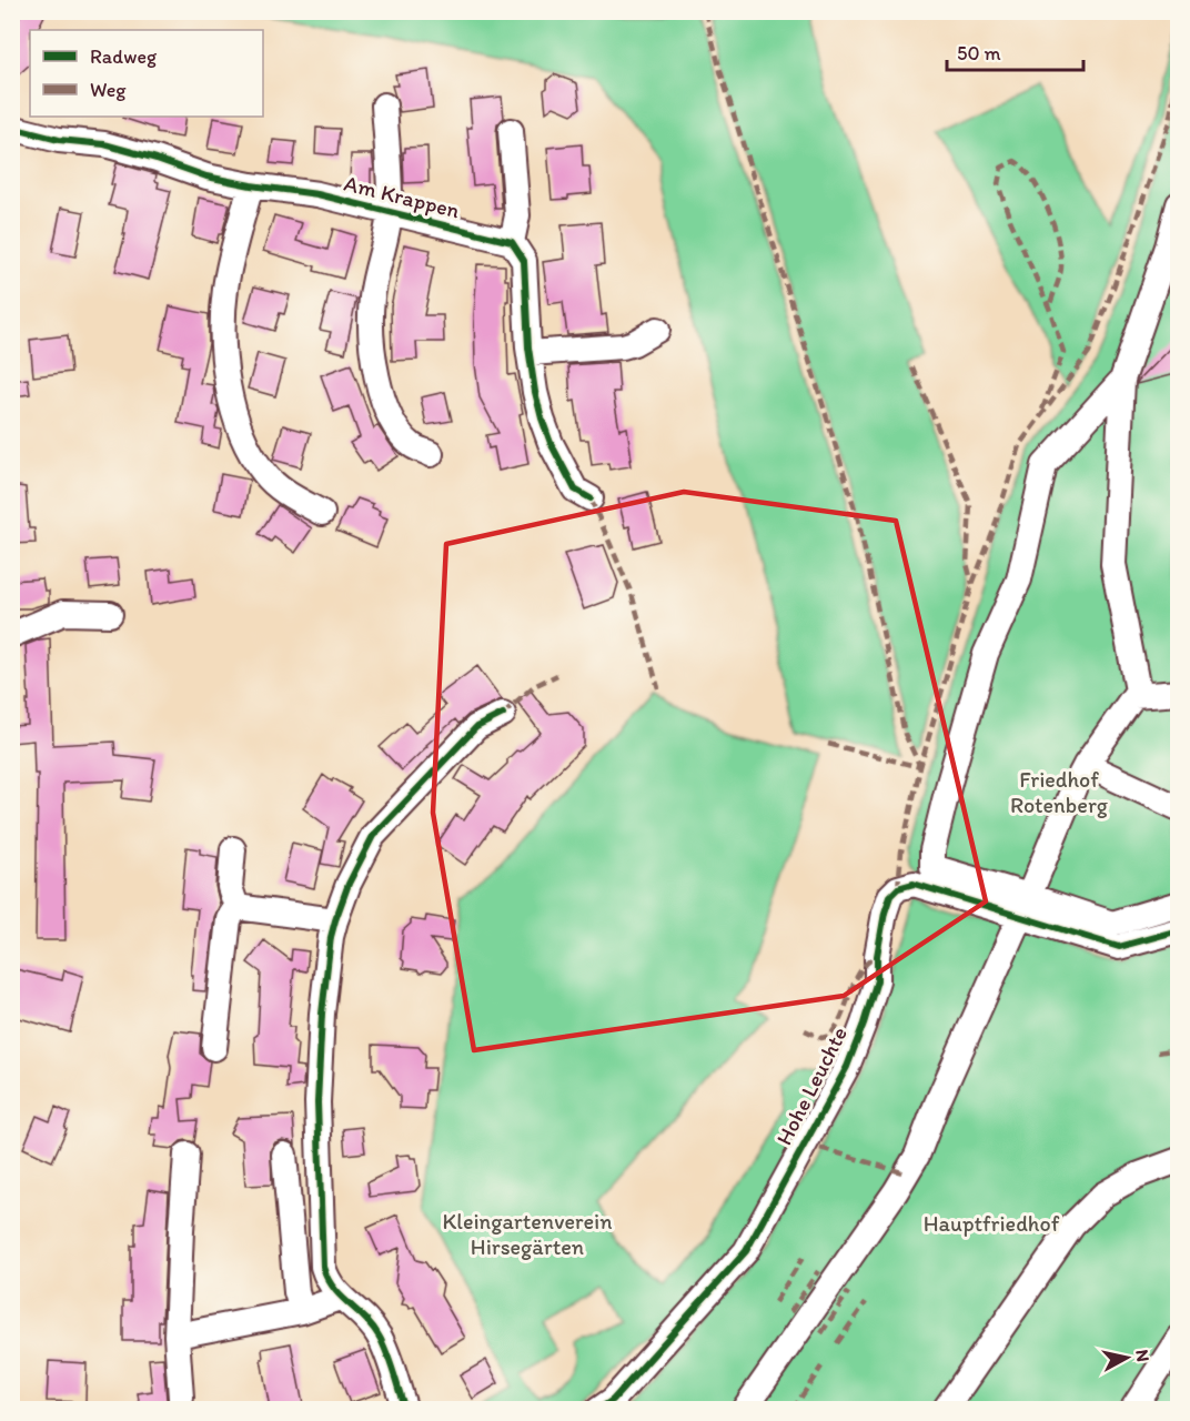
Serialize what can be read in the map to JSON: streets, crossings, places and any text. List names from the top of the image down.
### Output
{
  "streets": {
    "street": ["Am Krappen", "Hohe Leuchte"]
  },
  "parks": ["Friedhof Rotenberg", "Kleingartenverein Hirsegärten", "Hauptfriedhof"],
  "legend": ["Radweg", "Weg"],
  "scale_bar": "50 m",
  "north": "right"
}
